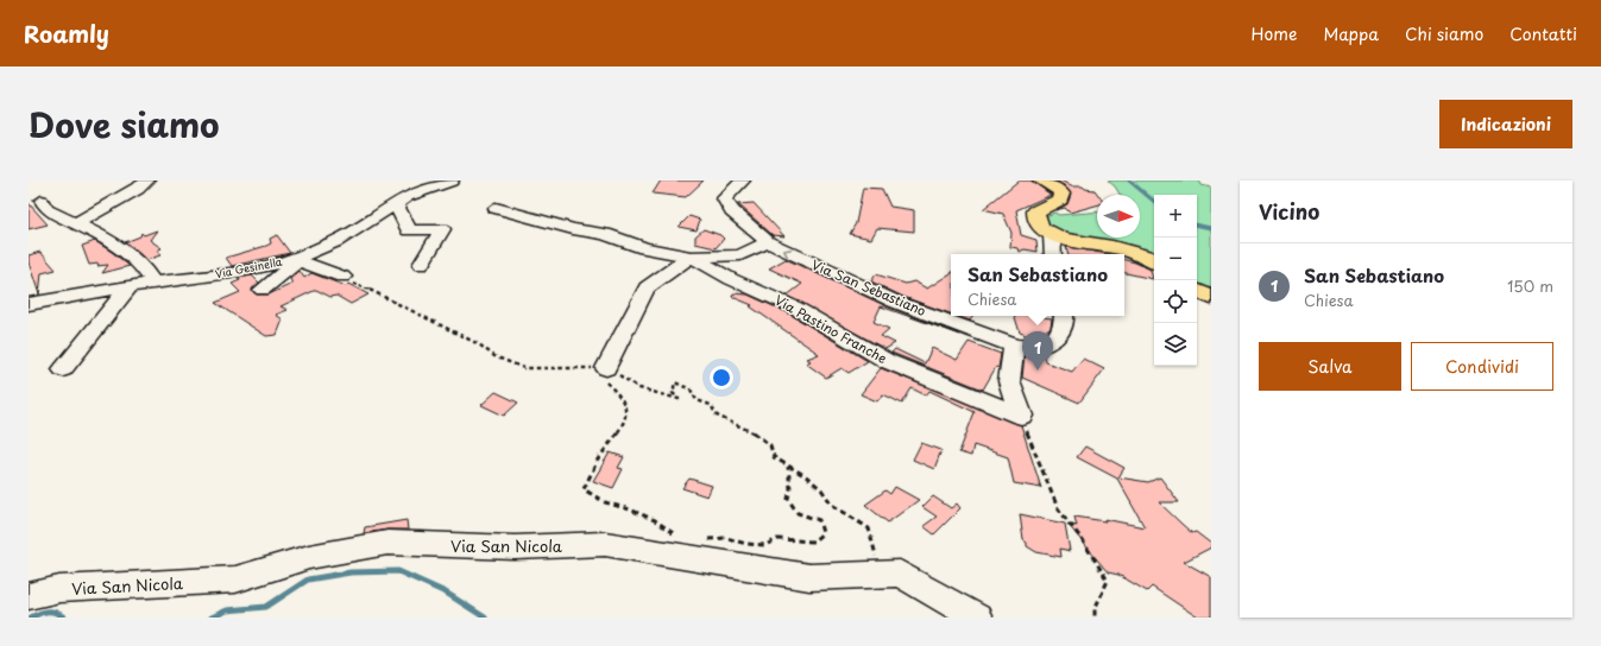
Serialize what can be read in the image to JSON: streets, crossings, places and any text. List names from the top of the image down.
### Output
{
  "streets": {
    "street": [
      "Via Gesinella",
      "Via San Sebastiano",
      "Via Pastino Franche",
      "Via San Nicola"
    ]
  },
  "one_way": ["Via San Sebastiano"],
  "north": "right",
  "page": {
    "header": "Roamly",
    "nav": [
      "Home",
      "Mappa",
      "Chi siamo",
      "Contatti"
    ],
    "title": "Dove siamo",
    "buttons": [
      "Indicazioni",
      ["Salva", "Condividi"]
    ],
    "heading": "Vicino",
    "map_buttons": ["+", "−"],
    "list": [
      {
        "mark": "1",
        "name": "San Sebastiano",
        "note": "Chiesa",
        "value": "150 m"
      }
    ],
    "popup": ["San Sebastiano", "Chiesa"],
    "pins": "1"
  }
}
